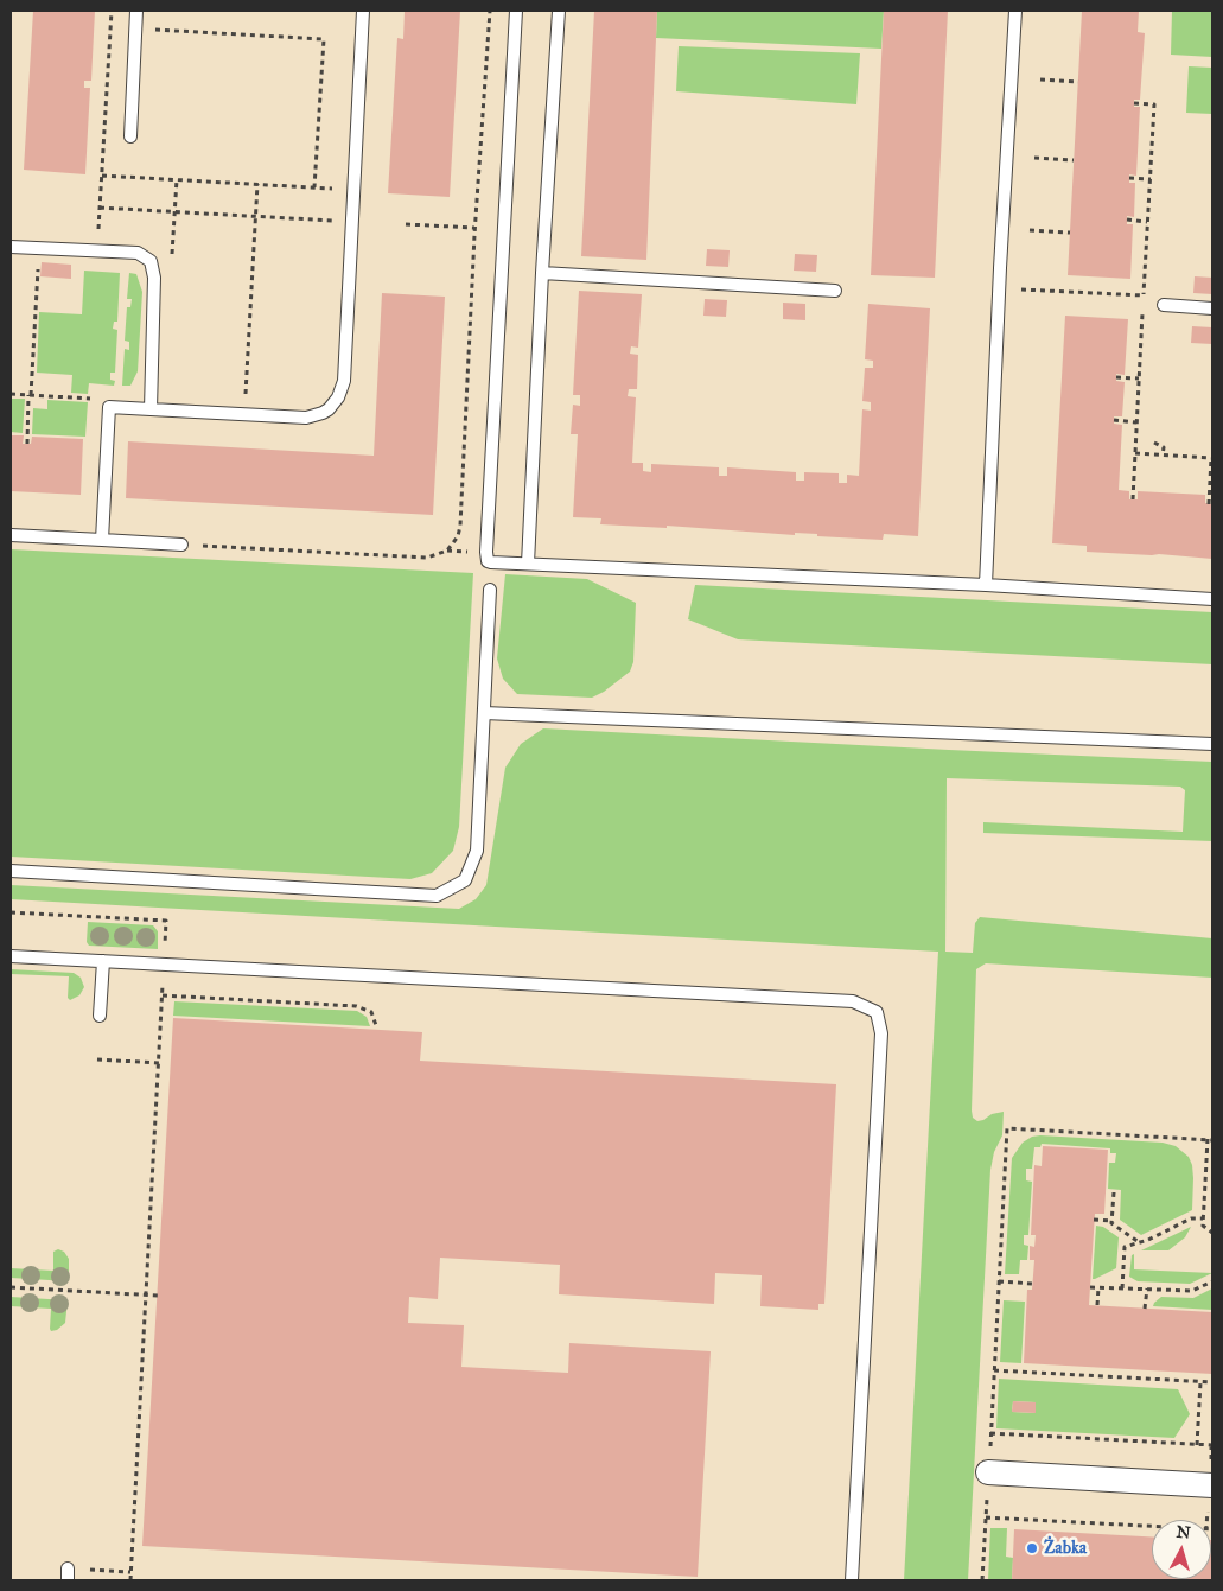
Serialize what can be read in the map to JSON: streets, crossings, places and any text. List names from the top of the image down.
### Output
{
  "places": ["Żabka"],
  "north": "top"
}
